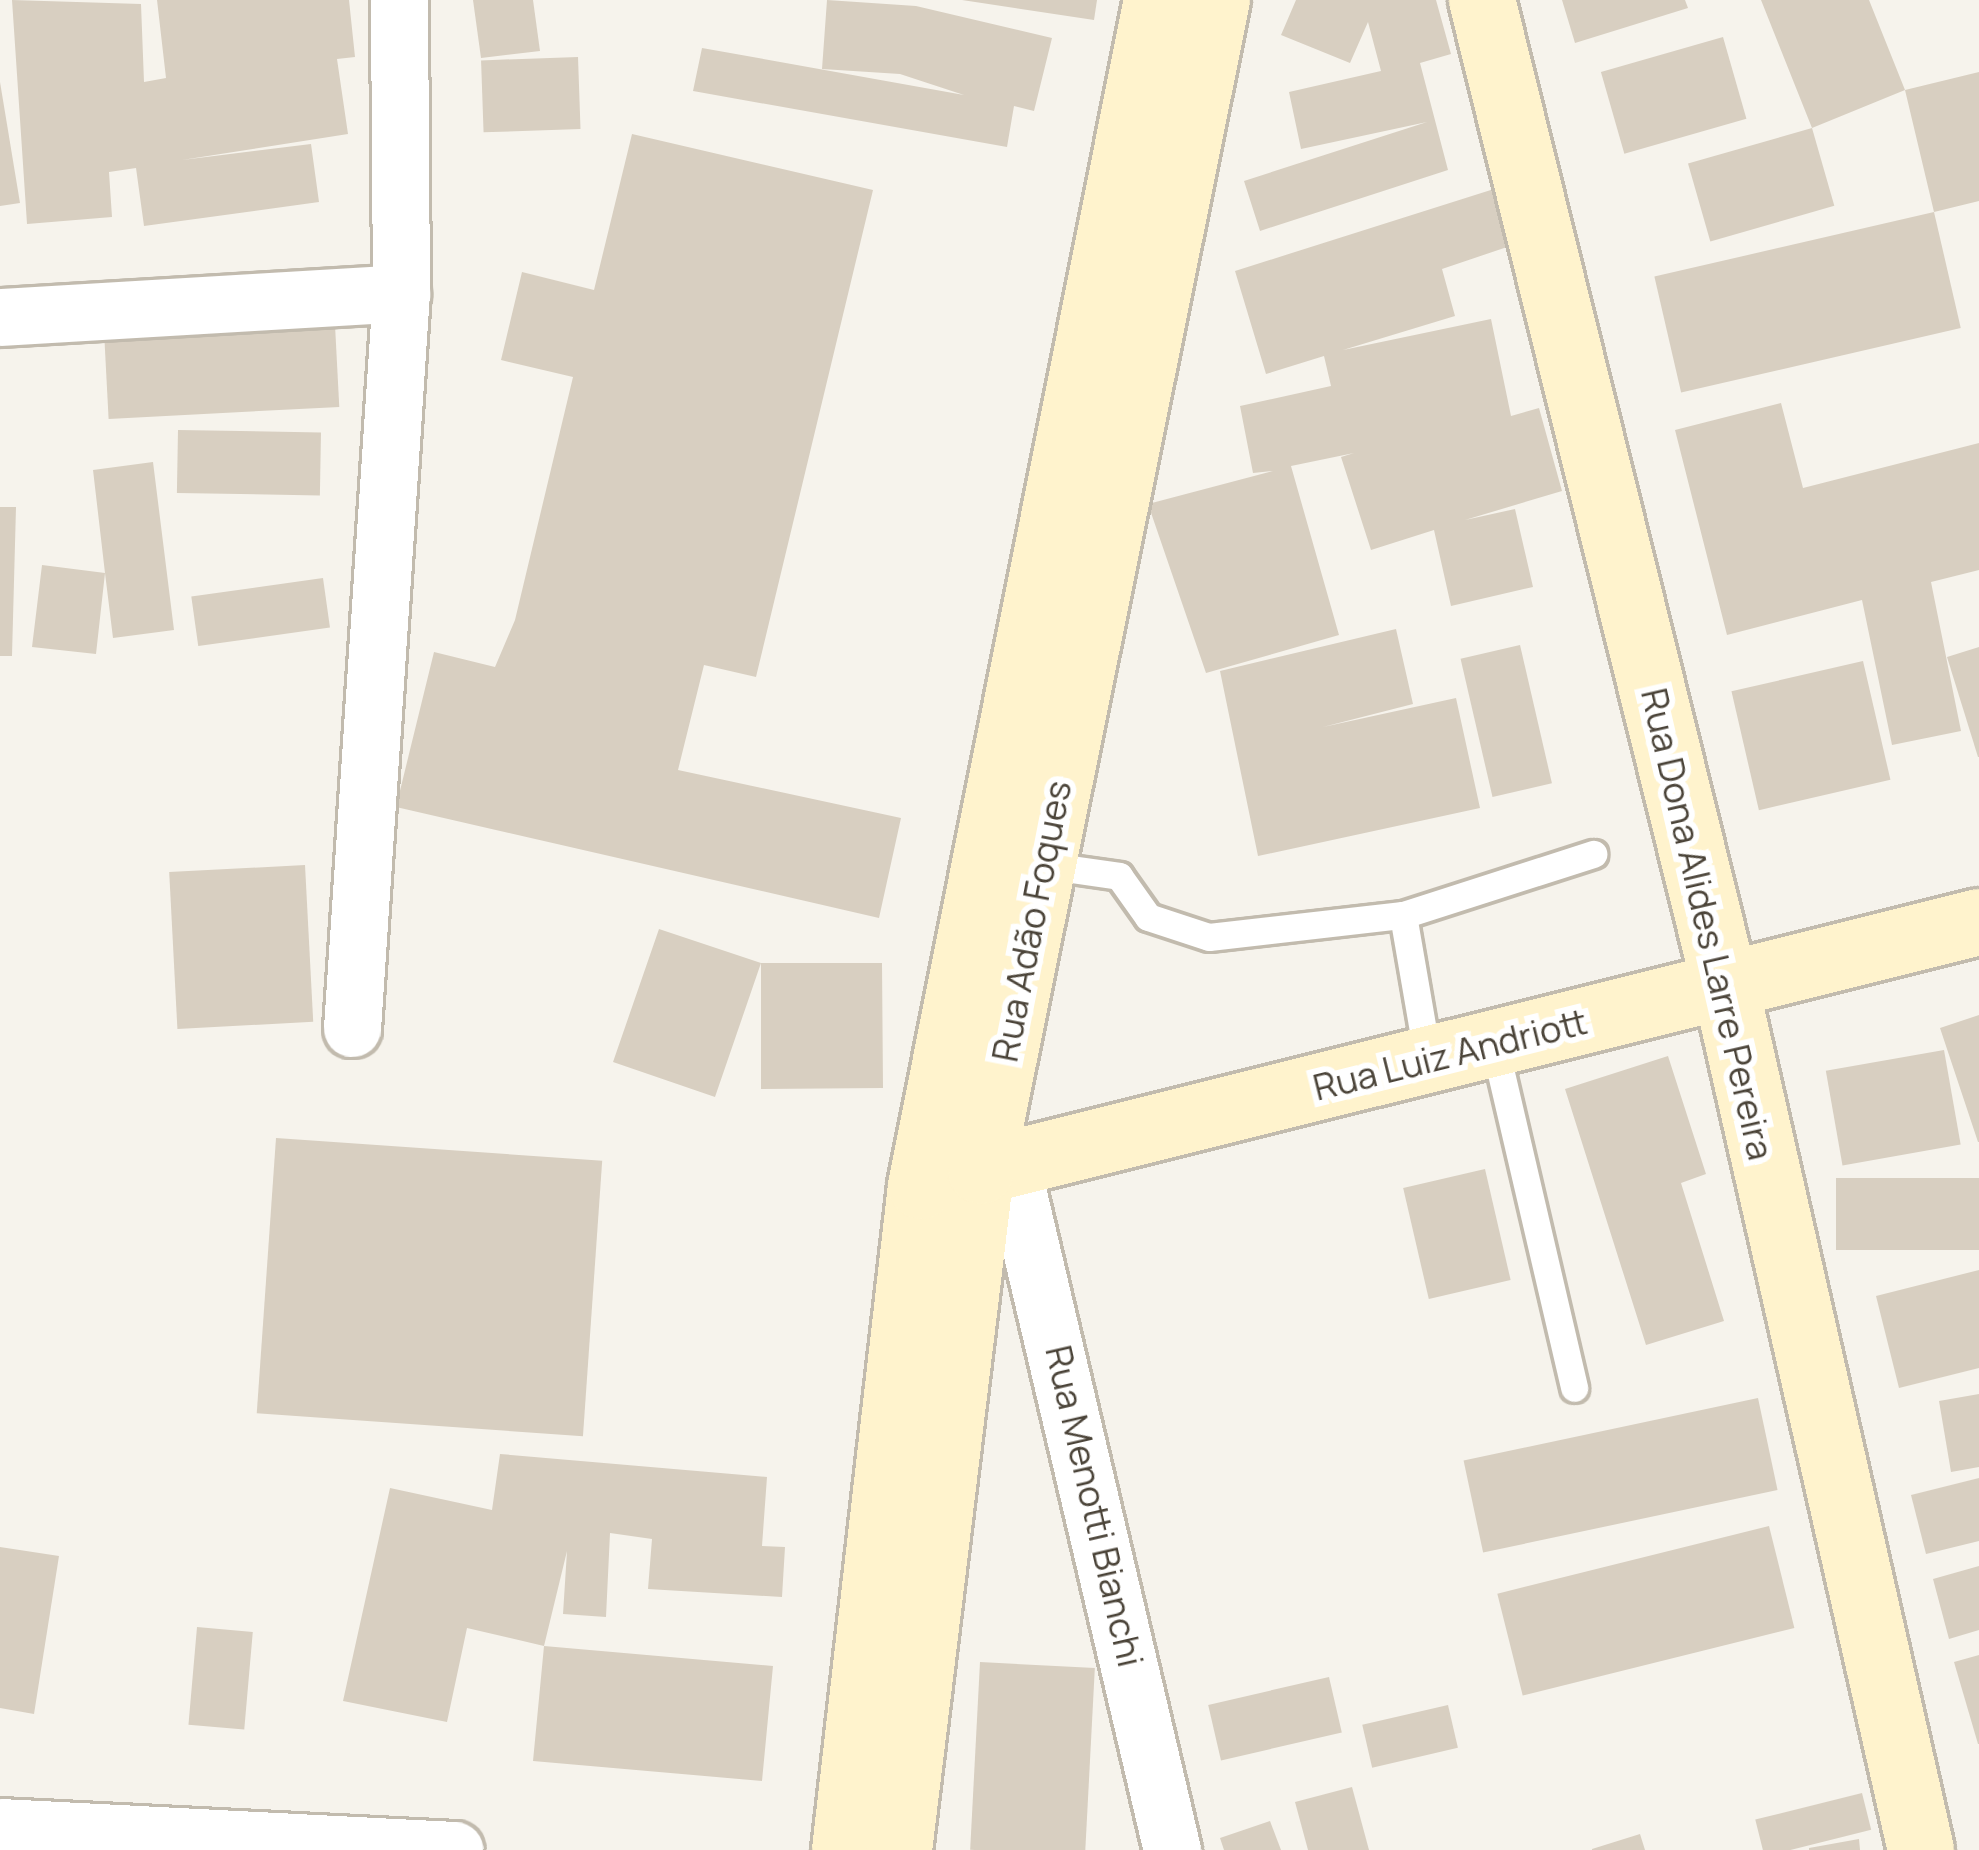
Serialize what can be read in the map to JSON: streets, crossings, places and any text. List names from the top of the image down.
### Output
{
  "streets": {
    "main road": ["Rua Adão Foques", "Rua Dona Alides Larre Pereira", "Rua Luiz Andriott"],
    "street": ["Rua Menotti Bianchi"]
  },
  "crossings": [
    ["Rua Adão Foques", "Rua Luiz Andriott"],
    ["Rua Adão Foques", "Rua Menotti Bianchi"],
    ["Rua Dona Alides Larre Pereira", "Rua Luiz Andriott"],
    ["Rua Luiz Andriott", "Rua Menotti Bianchi"]
  ]
}
